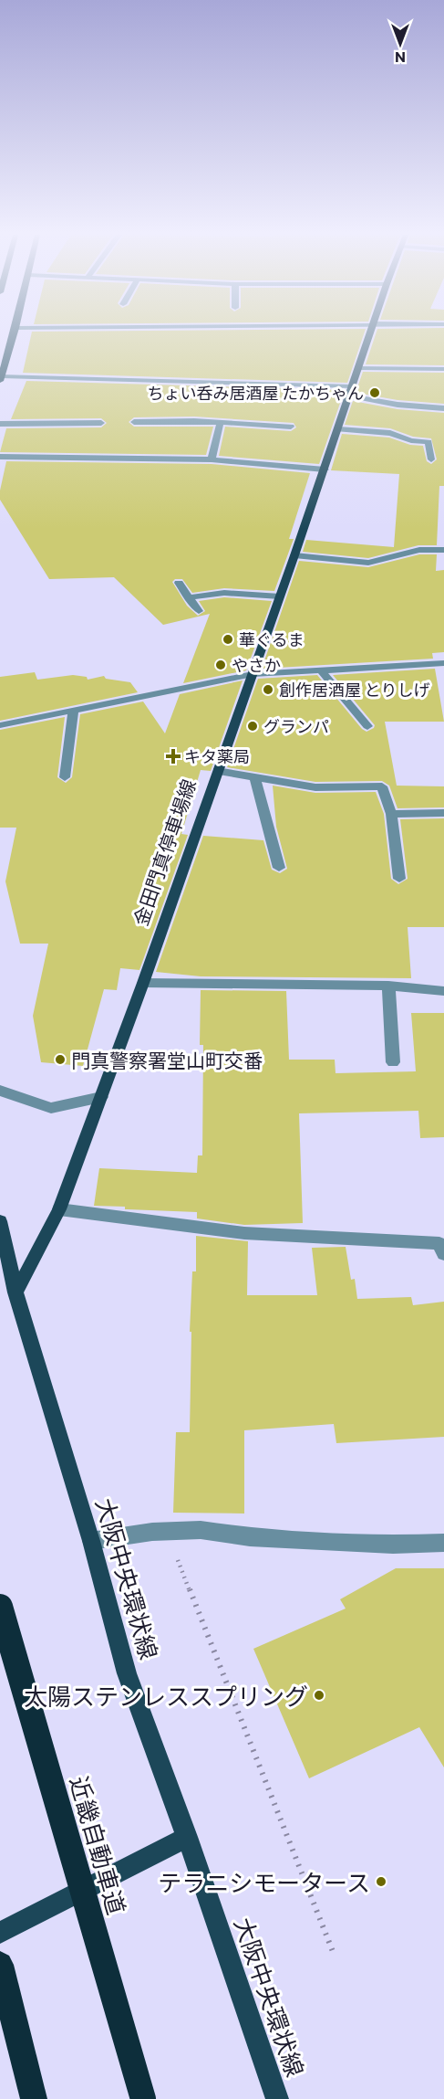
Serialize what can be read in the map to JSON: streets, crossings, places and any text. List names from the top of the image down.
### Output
{
  "streets": {
    "highway": ["近畿自動車道"],
    "main road": ["金田門真停車場線", "大阪中央環状線"]
  },
  "crossings": [
    ["金田門真停車場線", "大阪中央環状線"]
  ],
  "places": {
    "other": [
      "ちょい呑み居酒屋 たかちゃん",
      "華ぐるま",
      "やさか",
      "創作居酒屋 とりしげ",
      "グランパ",
      "門真警察署堂山町交番",
      "太陽ステンレススプリング",
      "テラニシモータース"
    ],
    "health": ["キタ薬局"]
  },
  "north": "bottom"
}
